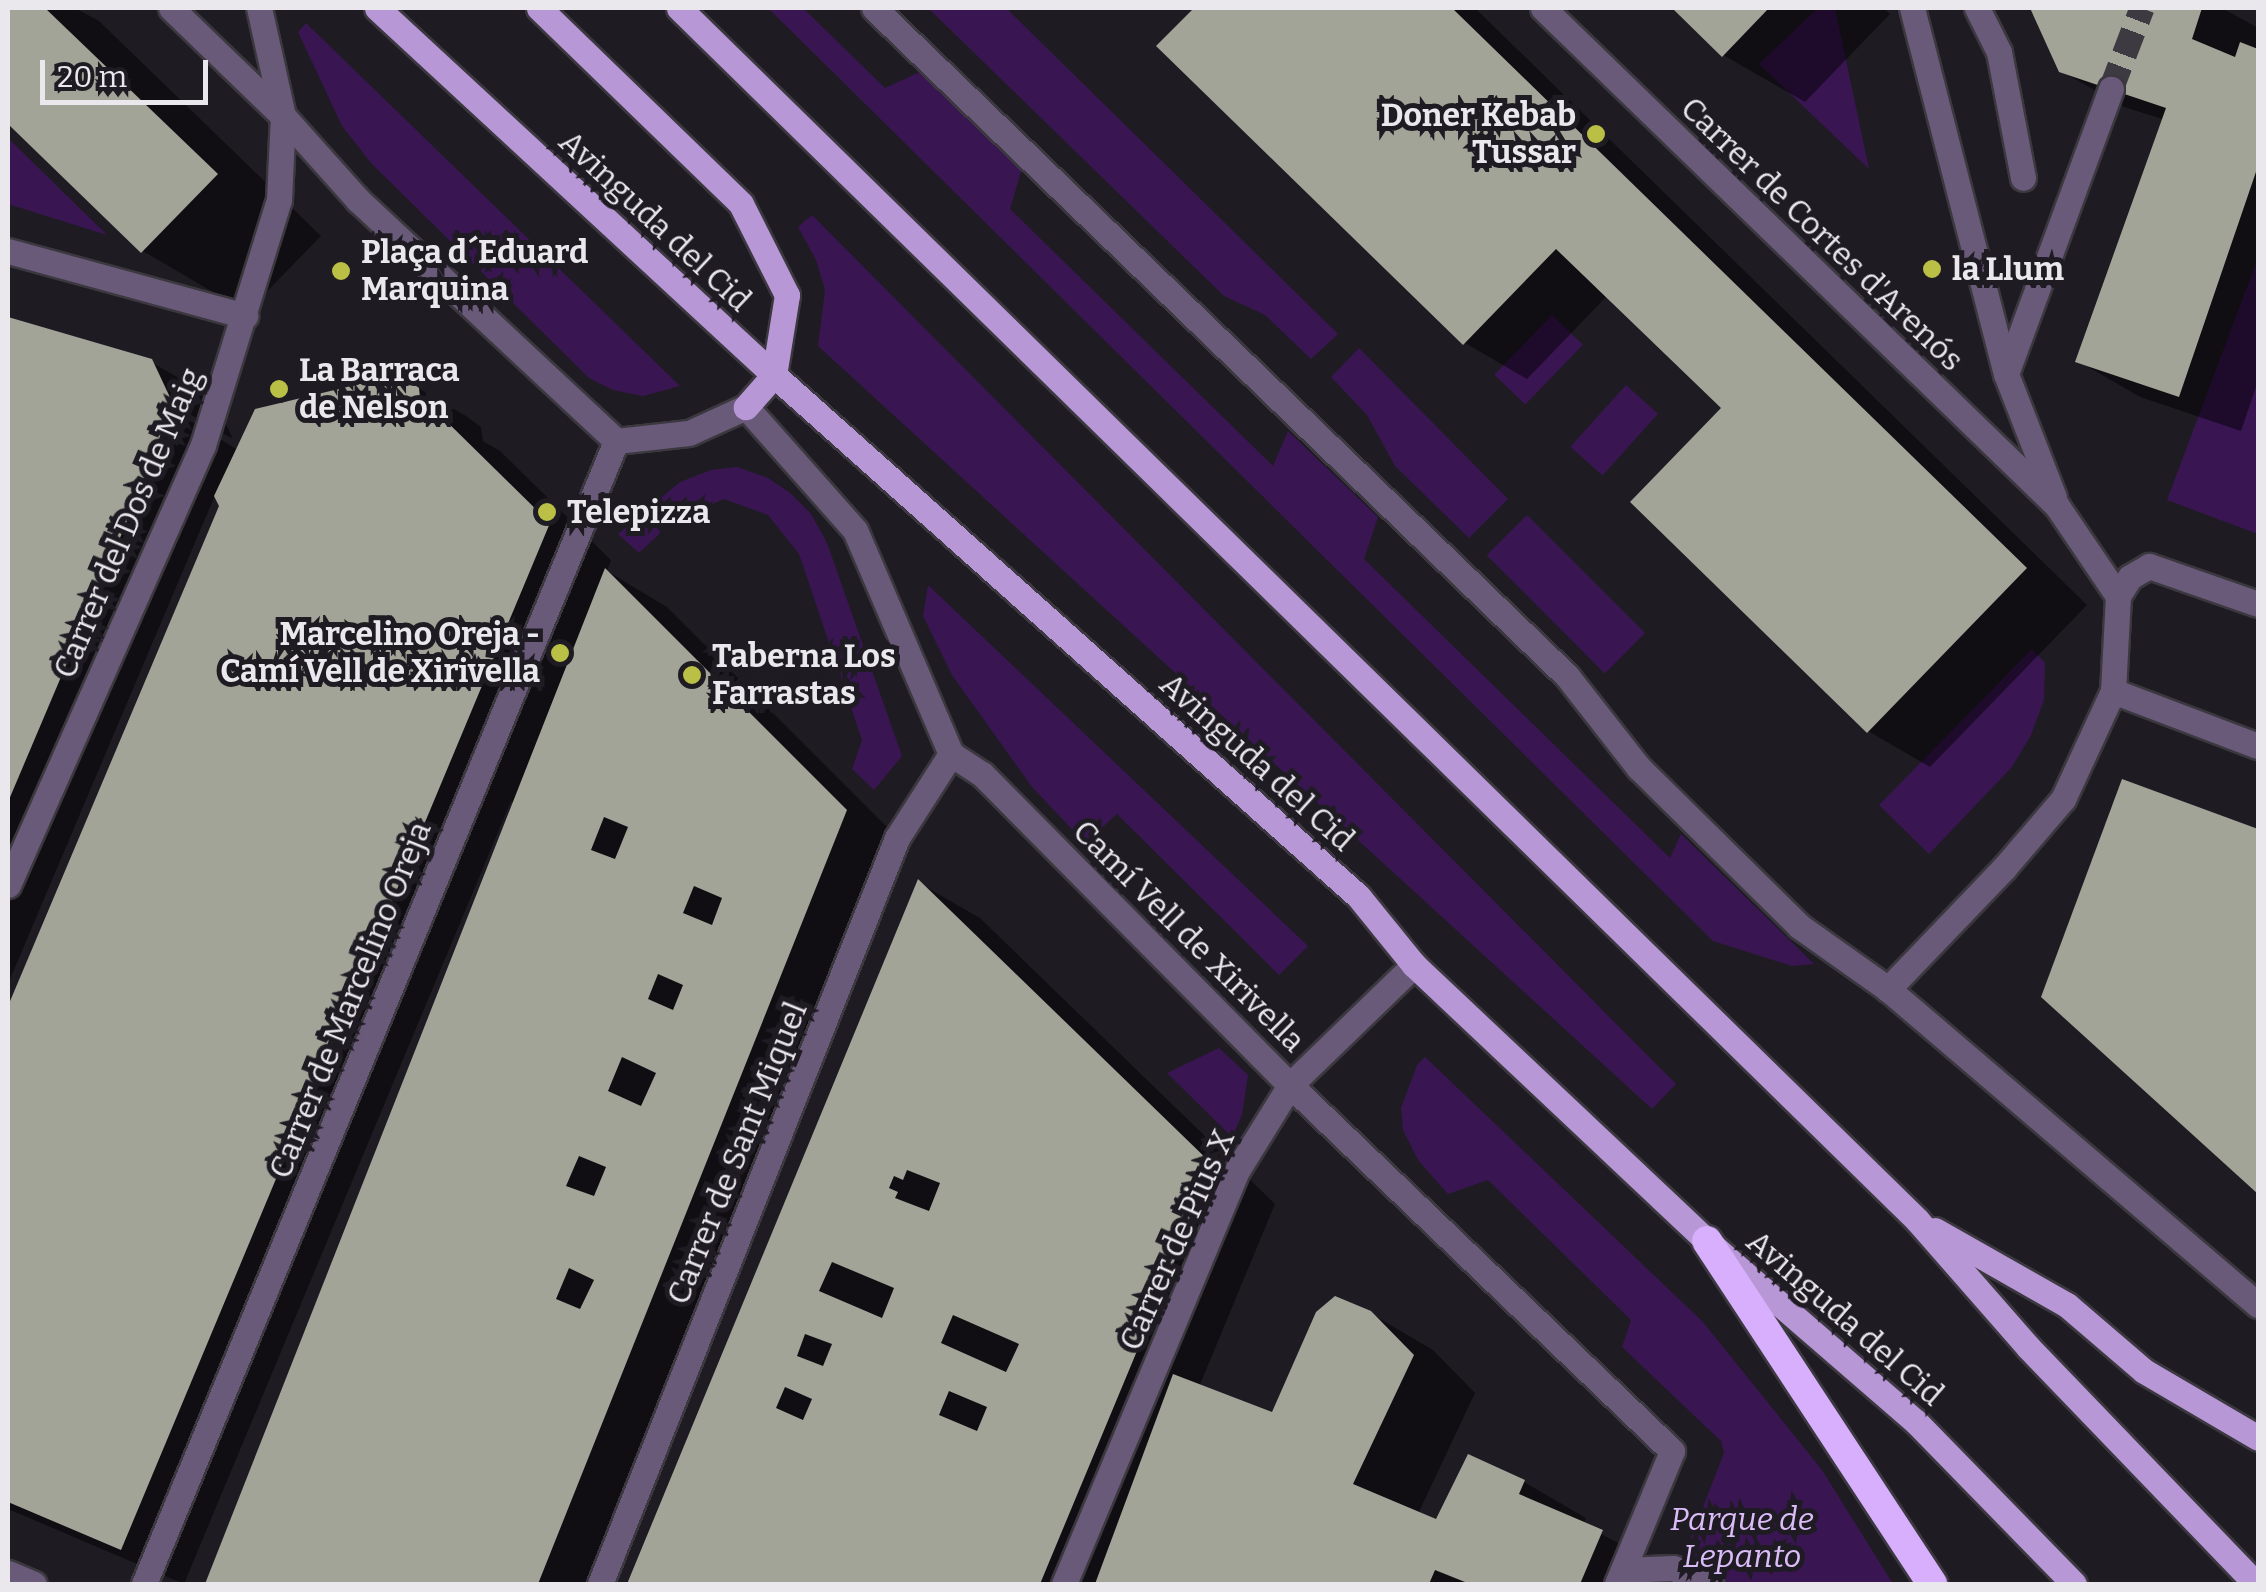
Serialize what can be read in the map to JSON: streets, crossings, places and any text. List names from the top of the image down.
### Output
{
  "streets": {
    "main road": ["Avinguda del Cid"],
    "street": [
      "Carrer de Cortes d'Arenós",
      "Carrer del Dos de Maig",
      "Camí Vell de Xirivella",
      "Carrer de Marcelino Oreja",
      "Carrer de Sant Miquel",
      "Carrer de Pius X"
    ]
  },
  "crossings": [
    ["Avinguda del Cid", "Carrer de Pius X"],
    ["Camí Vell de Xirivella", "Carrer de Sant Miquel"],
    ["Camí Vell de Xirivella", "Carrer de Pius X"]
  ],
  "parks": ["Parque de Lepanto"],
  "places": [
    "Doner Kebab Tussar",
    "la Llum",
    "Plaça d´Eduard Marquina",
    "La Barraca de Nelson",
    "Telepizza",
    "Marcelino Oreja - Camí Vell de Xirivella",
    "Taberna Los Farrastas"
  ],
  "scale_bar": "20 m"
}
